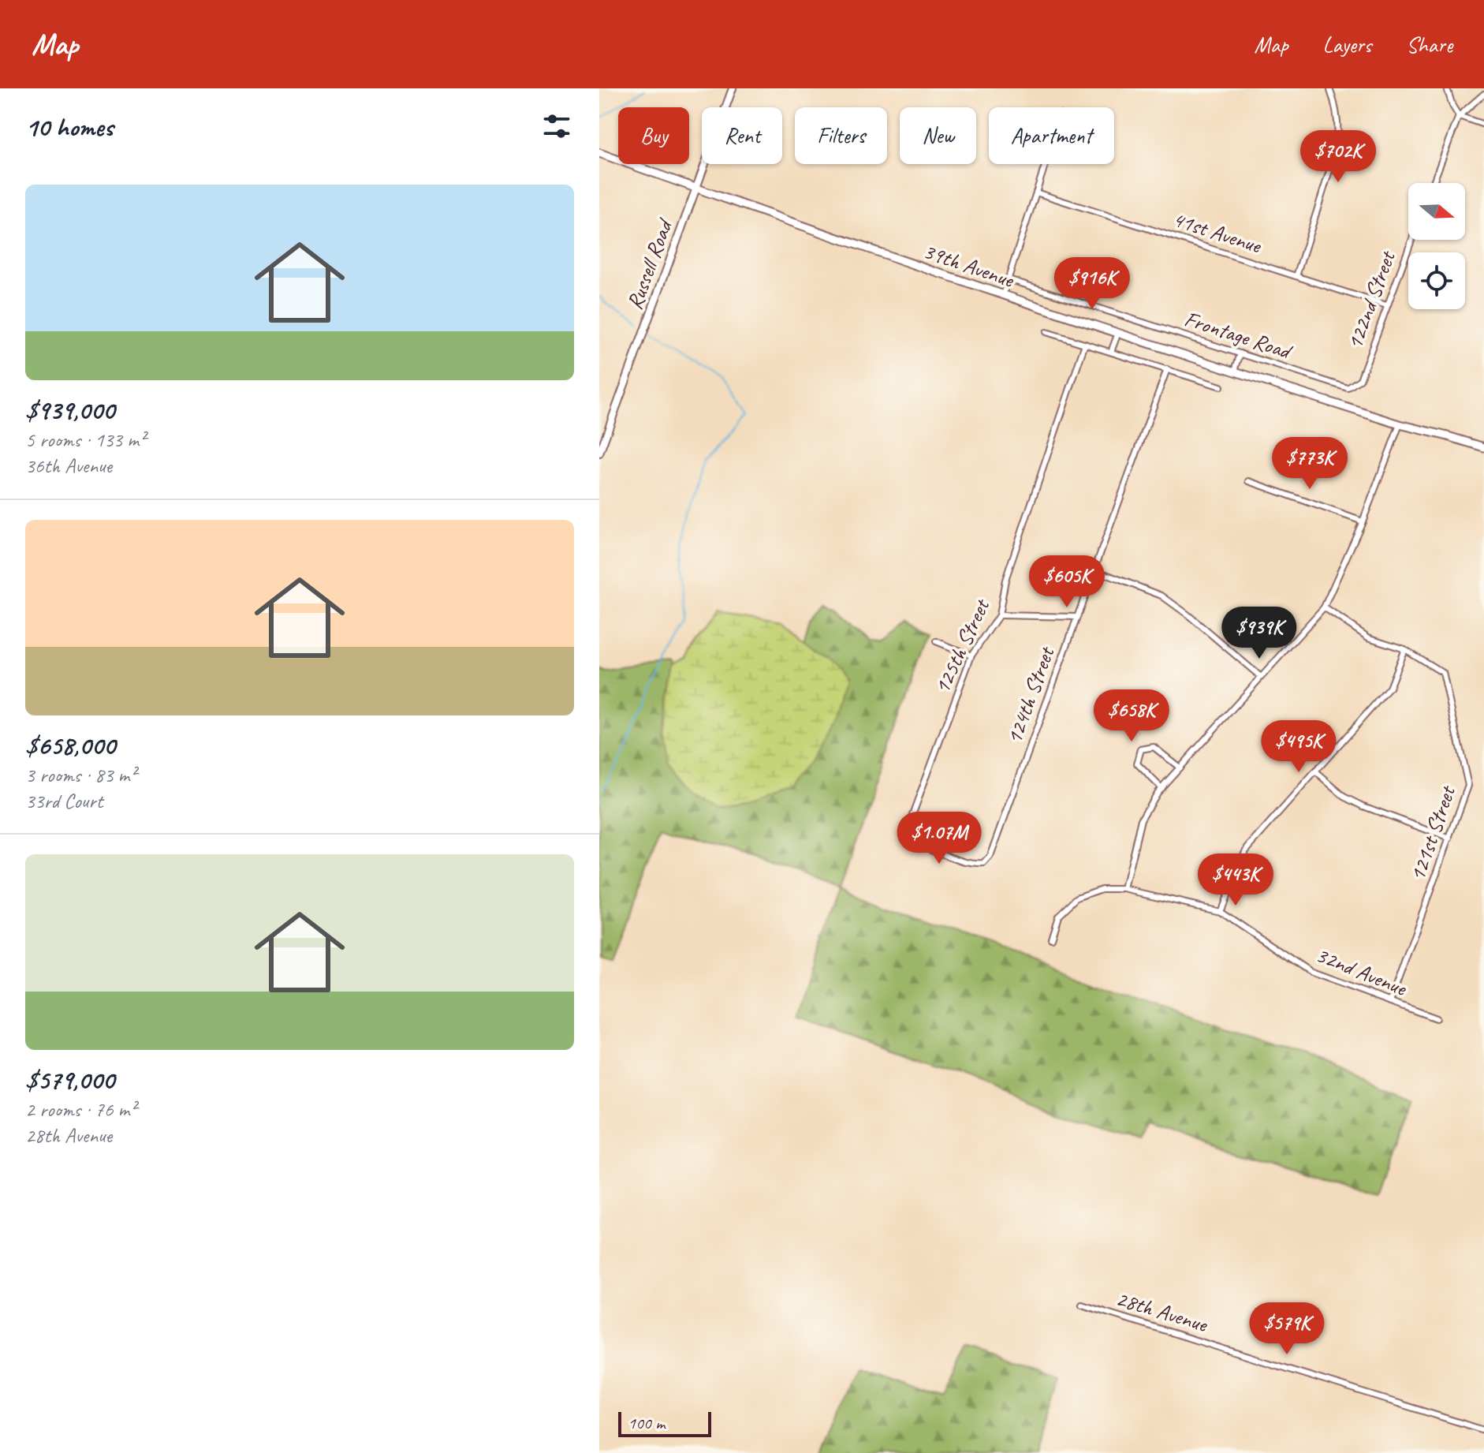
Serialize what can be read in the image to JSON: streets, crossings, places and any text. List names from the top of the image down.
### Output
{
  "streets": {
    "main road": ["39th Avenue"],
    "street": [
      "41st Avenue",
      "Russell Road",
      "122nd Street",
      "Frontage Road",
      "125th Street",
      "124th Street",
      "121st Street",
      "32nd Avenue",
      "28th Avenue"
    ]
  },
  "crossings": [
    ["41st Avenue", "122nd Street"],
    ["Russell Road", "39th Avenue"],
    ["122nd Street", "Frontage Road"],
    ["125th Street", "124th Street"],
    ["121st Street", "32nd Avenue"]
  ],
  "scale_bar": "100 m",
  "north": "right",
  "page": {
    "header": "Map",
    "nav": ["Map", "Layers", "Share"],
    "heading": "10 homes",
    "chip": [
      "Buy",
      "Rent",
      "Filters",
      "New",
      "Apartment"
    ],
    "price": [
      "$702K",
      "$916K",
      "$773K",
      "$605K",
      "$939K",
      "$658K",
      "$495K",
      "$1.07M",
      "$443K",
      "$579K"
    ],
    "list": [
      {
        "name": "$939,000",
        "note": "5 rooms · 133 m² · 36th Avenue"
      },
      {
        "name": "$658,000",
        "note": "3 rooms · 83 m² · 33rd Court"
      },
      {
        "name": "$579,000",
        "note": "2 rooms · 76 m² · 28th Avenue"
      }
    ],
    "scale": "100 m"
  }
}
